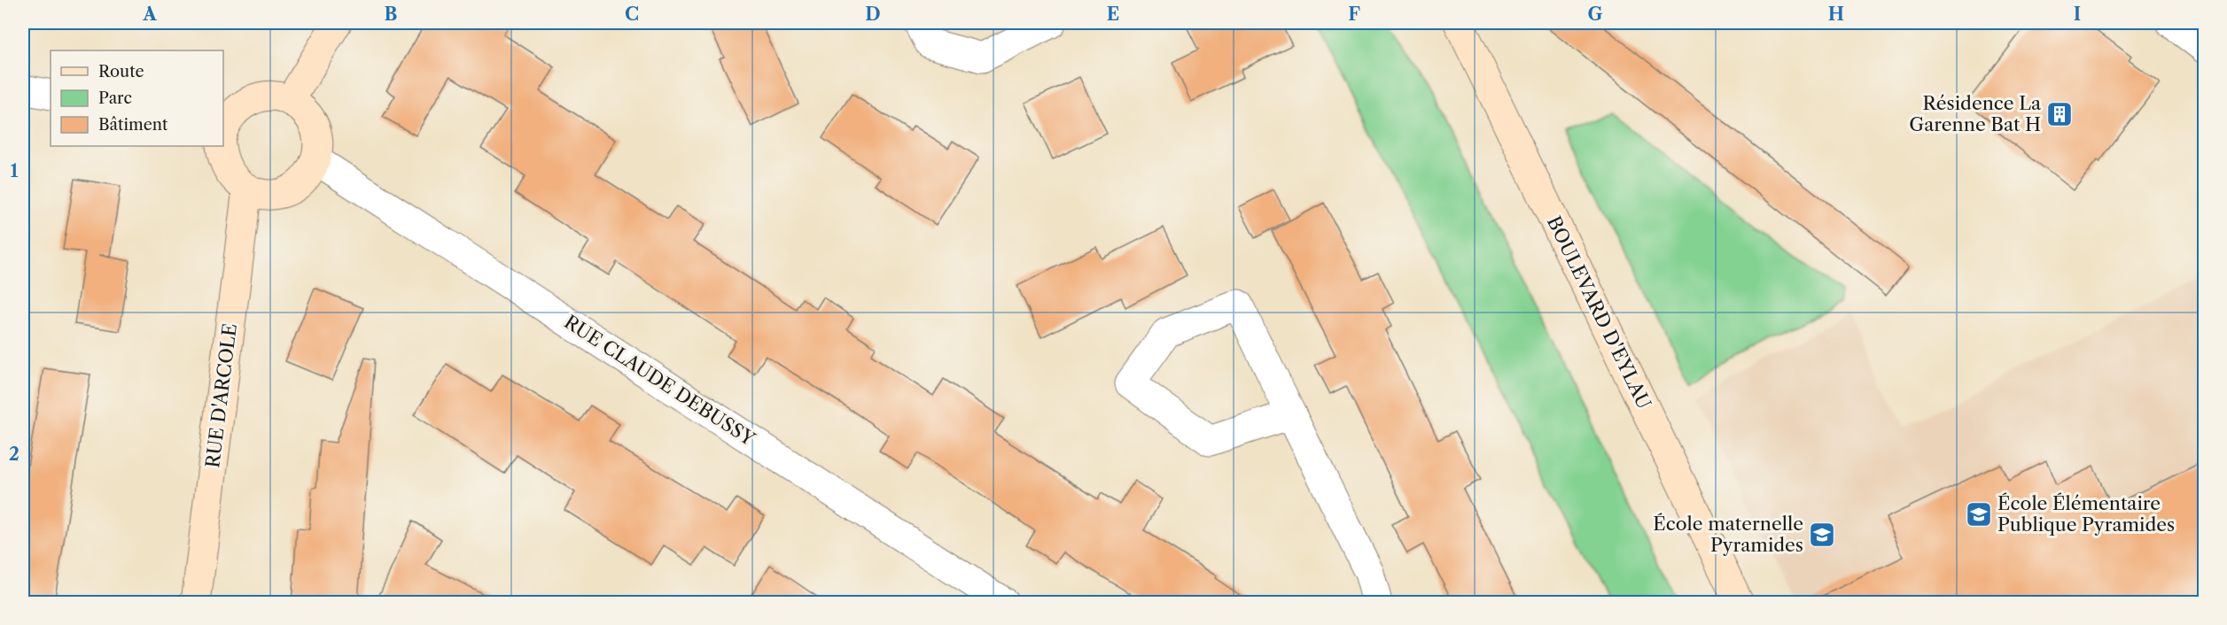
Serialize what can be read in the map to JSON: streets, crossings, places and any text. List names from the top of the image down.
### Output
{
  "streets": {
    "main road": ["BOULEVARD D'EYLAU", "RUE D'ARCOLE"],
    "street": ["RUE CLAUDE DEBUSSY"]
  },
  "places": {
    "building": ["Résidence La Garenne Bat H"],
    "school or university": ["École Élémentaire Publique Pyramides", "École maternelle Pyramides"]
  },
  "legend": ["Route", "Parc", "Bâtiment"],
  "grid": {
    "columns": [
      "A",
      "B",
      "C",
      "D",
      "E",
      "F",
      "G",
      "H",
      "I"
    ],
    "rows": ["1", "2"]
  }
}
